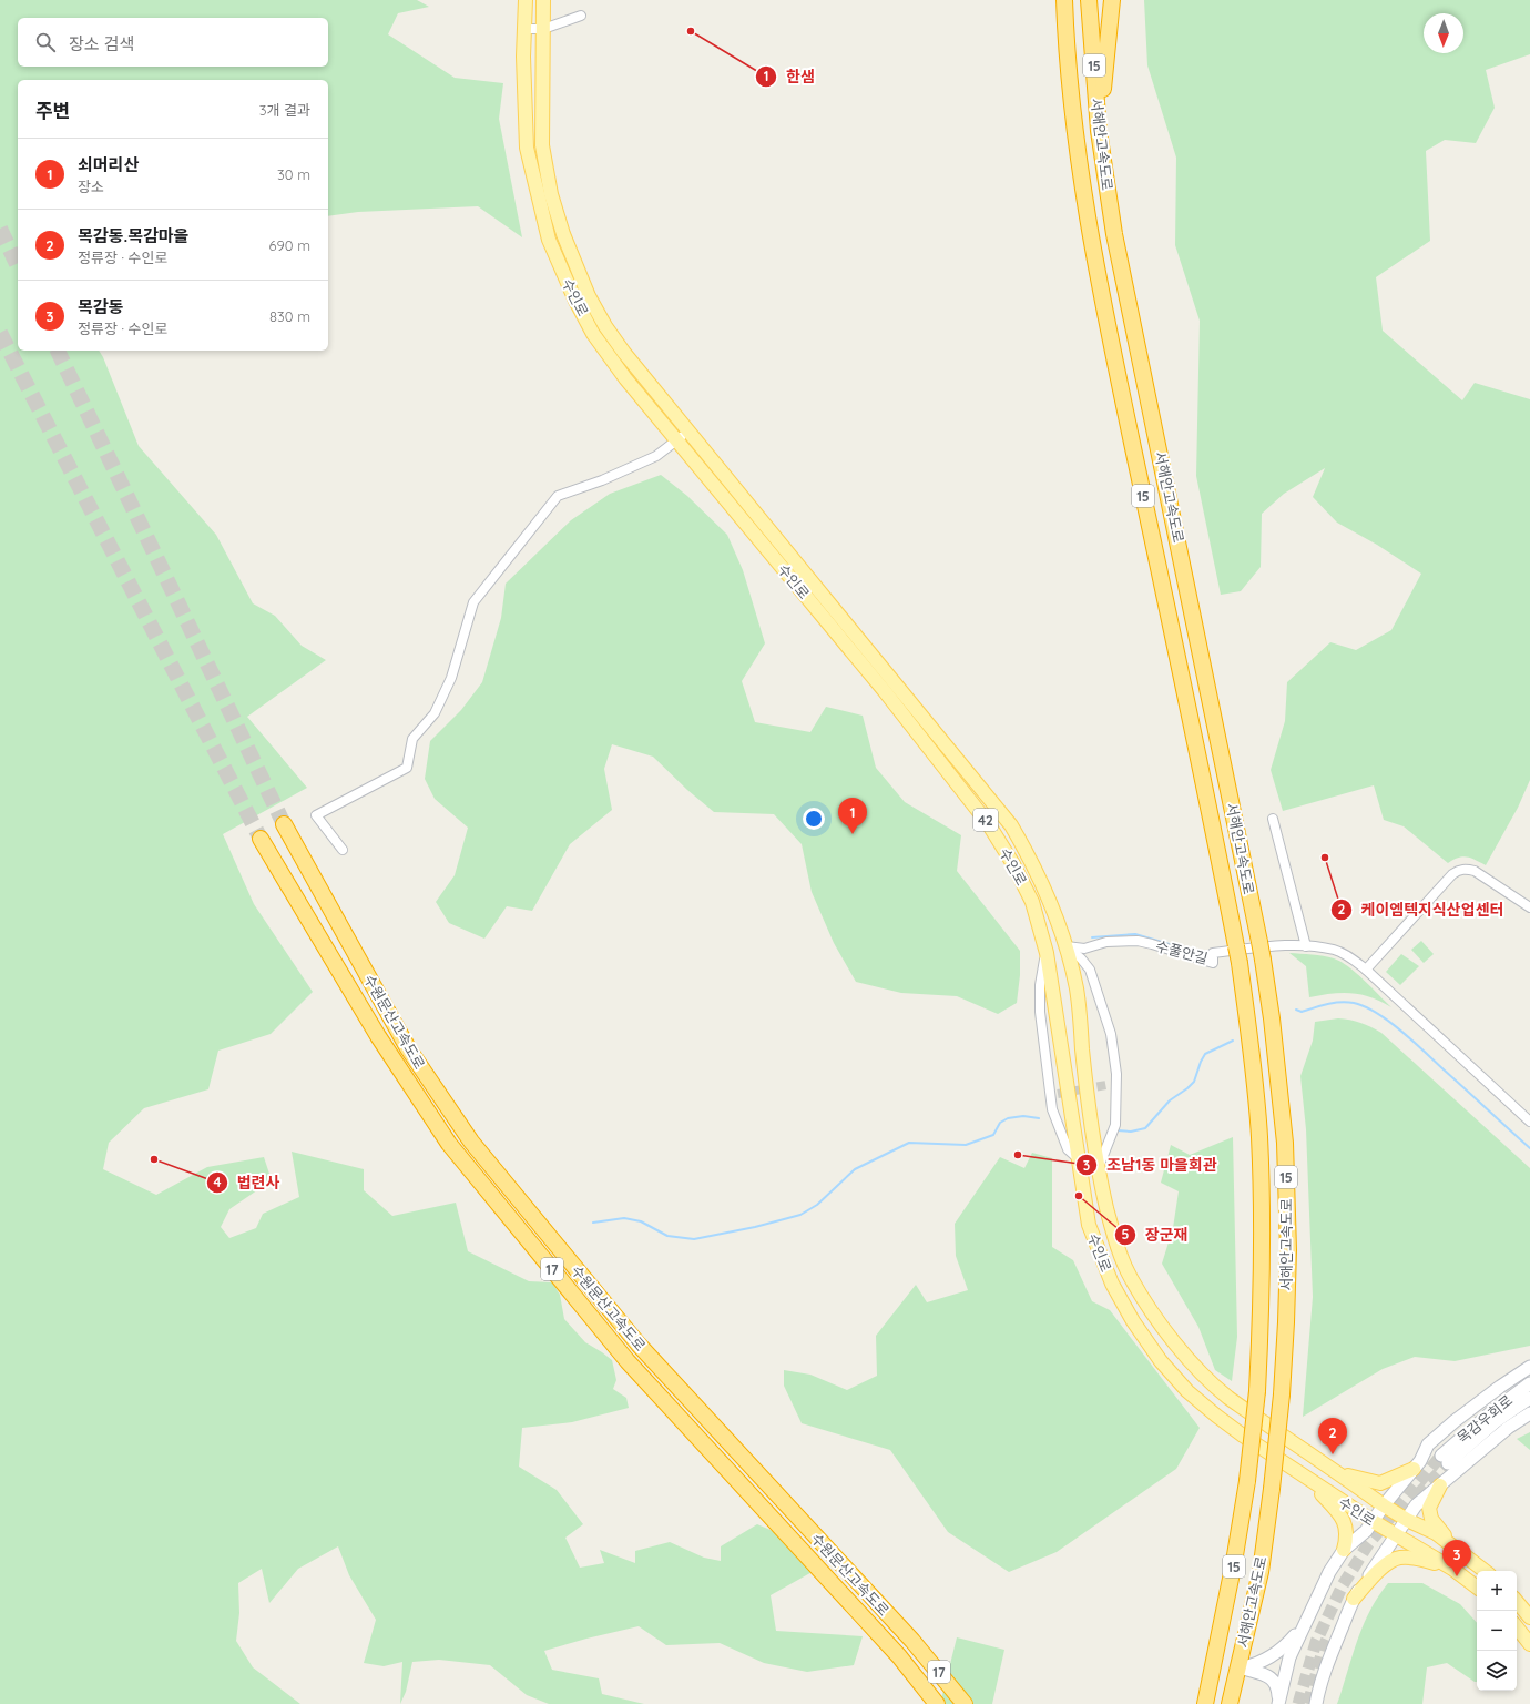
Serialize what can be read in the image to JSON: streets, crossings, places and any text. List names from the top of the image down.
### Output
{
  "streets": {
    "highway": [
      "15",
      "서해안고속도로",
      "수원문산고속도로",
      "17"
    ],
    "main road": ["수인로", "42", "목감우회로"],
    "street": ["수풀안길"]
  },
  "crossings": [
    ["수인로", "수풀안길"]
  ],
  "places": [
    "한샘",
    "케이엠텍지식산업센터",
    "조남1동 마을회관",
    "법련사",
    "장군재"
  ],
  "north": "bottom",
  "page": {
    "search": "장소 검색",
    "heading": ["주변", "3개 결과"],
    "list": [
      {
        "mark": "1",
        "name": "쇠머리산",
        "note": "장소",
        "value": "30 m"
      },
      {
        "mark": "2",
        "name": "목감동.목감마을",
        "note": "정류장 · 수인로",
        "value": "690 m"
      },
      {
        "mark": "3",
        "name": "목감동",
        "note": "정류장 · 수인로",
        "value": "830 m"
      }
    ],
    "pins": ["1", "2", "3"],
    "map_buttons": ["+", "−"]
  }
}
